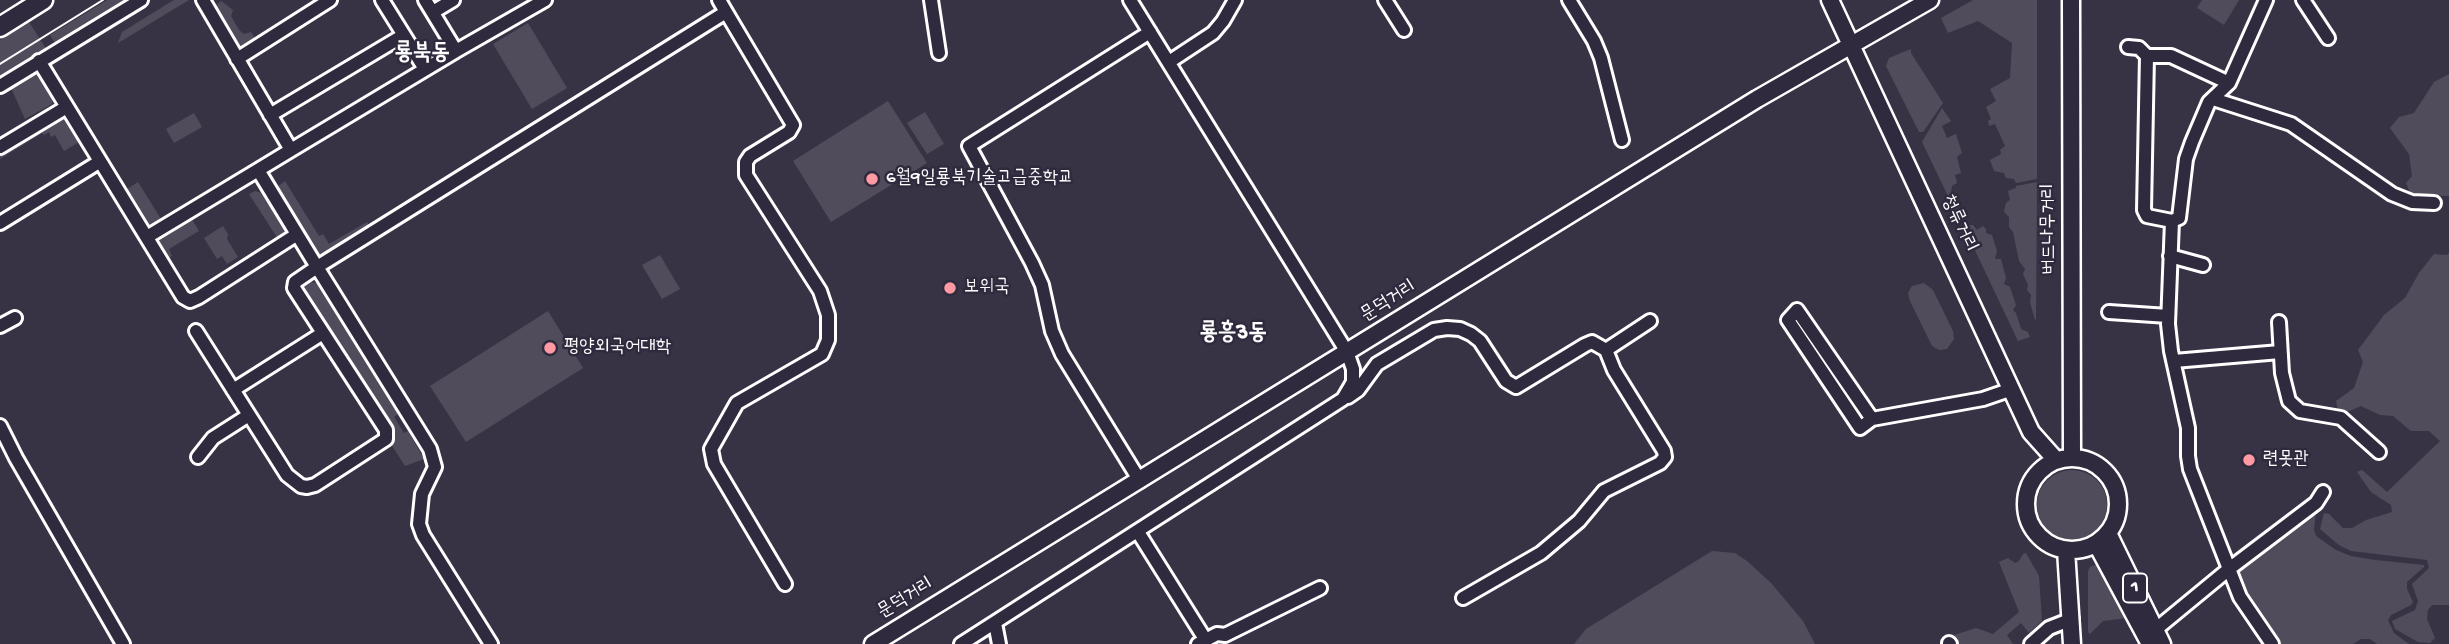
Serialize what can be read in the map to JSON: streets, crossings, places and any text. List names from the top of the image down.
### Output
{
  "streets": {
    "main road": [
      "청류거리",
      "버드나무거리",
      "문덕거리",
      "1"
    ]
  },
  "crossings": [
    ["청류거리", "버드나무거리"],
    ["청류거리", "문덕거리"],
    ["청류거리", "1"],
    ["버드나무거리", "1"]
  ],
  "districts": ["룡북동", "룡흥3동"],
  "places": [
    "6월9일룡북기술고급중학교",
    "보위국",
    "평양외국어대학",
    "련못관"
  ]
}
